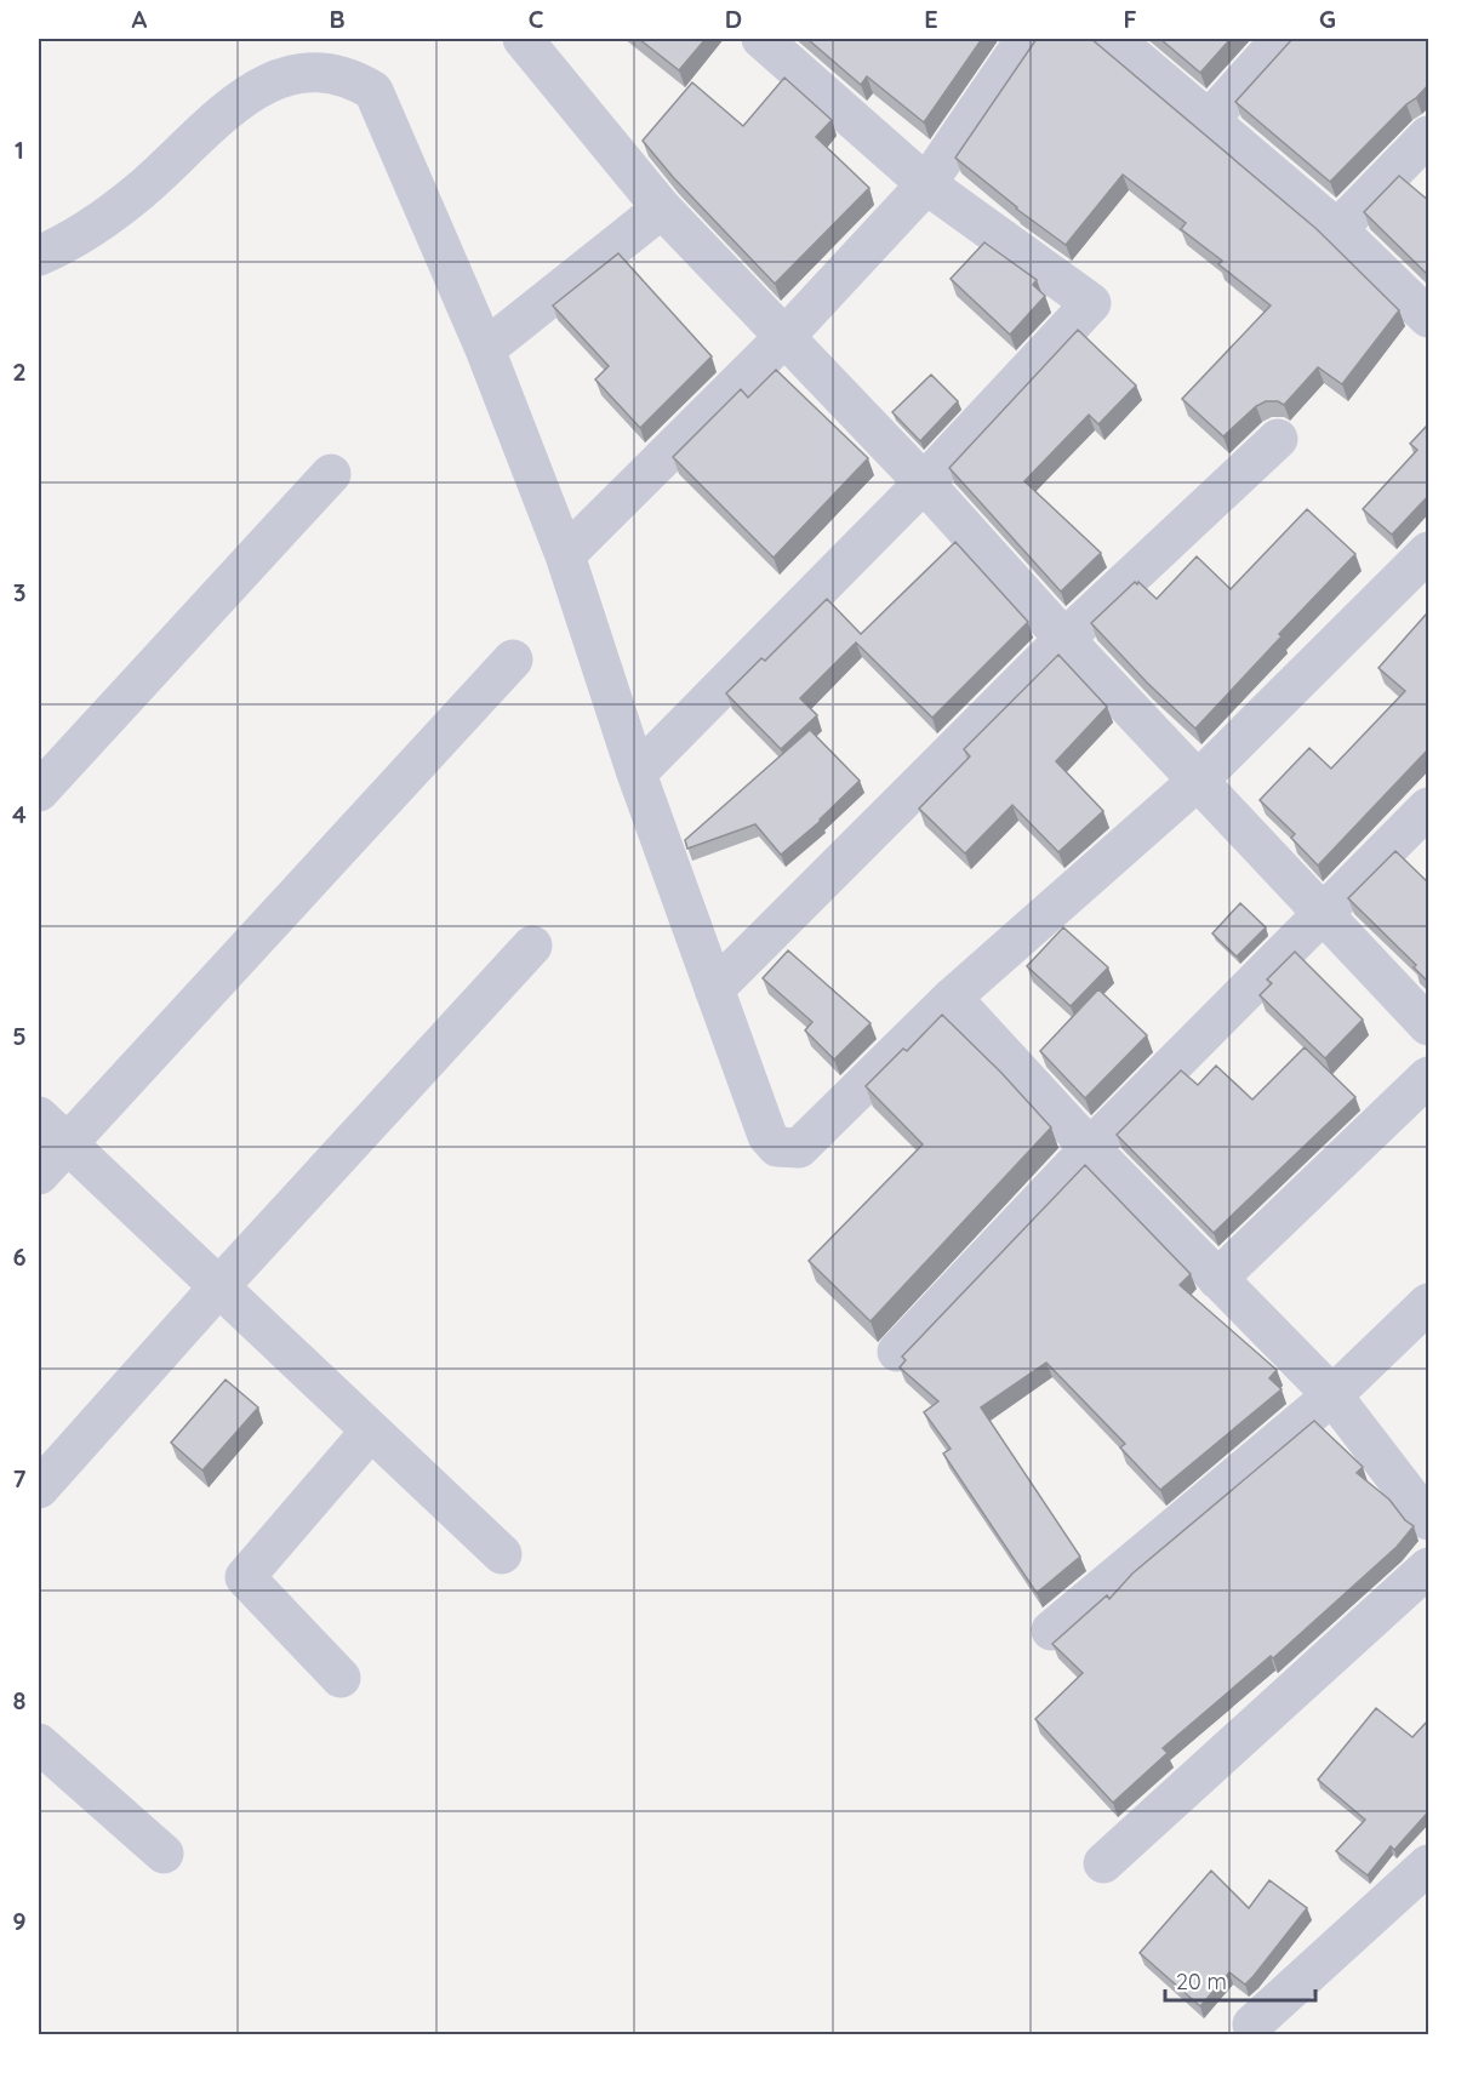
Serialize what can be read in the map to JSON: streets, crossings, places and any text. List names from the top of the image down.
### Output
{
  "scale_bar": "20 m",
  "grid": {
    "columns": [
      "A",
      "B",
      "C",
      "D",
      "E",
      "F",
      "G"
    ],
    "rows": [
      "1",
      "2",
      "3",
      "4",
      "5",
      "6",
      "7",
      "8",
      "9"
    ]
  }
}
